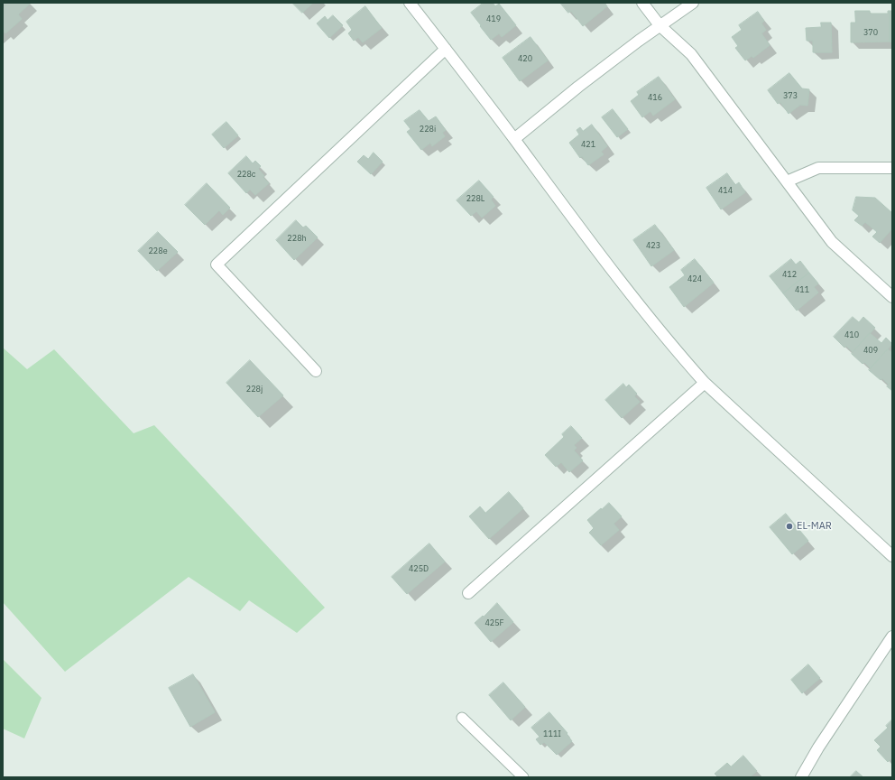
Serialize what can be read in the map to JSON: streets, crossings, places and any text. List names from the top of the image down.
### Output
{
  "places": ["EL-MAR"],
  "house_numbers": [
    "419",
    "370",
    "420",
    "373",
    "416",
    "228i",
    "421",
    "228c",
    "414",
    "228L",
    "228h",
    "423",
    "228e",
    "412",
    "424",
    "411",
    "410",
    "409",
    "228j",
    "425D",
    "425F",
    "111I"
  ]
}
